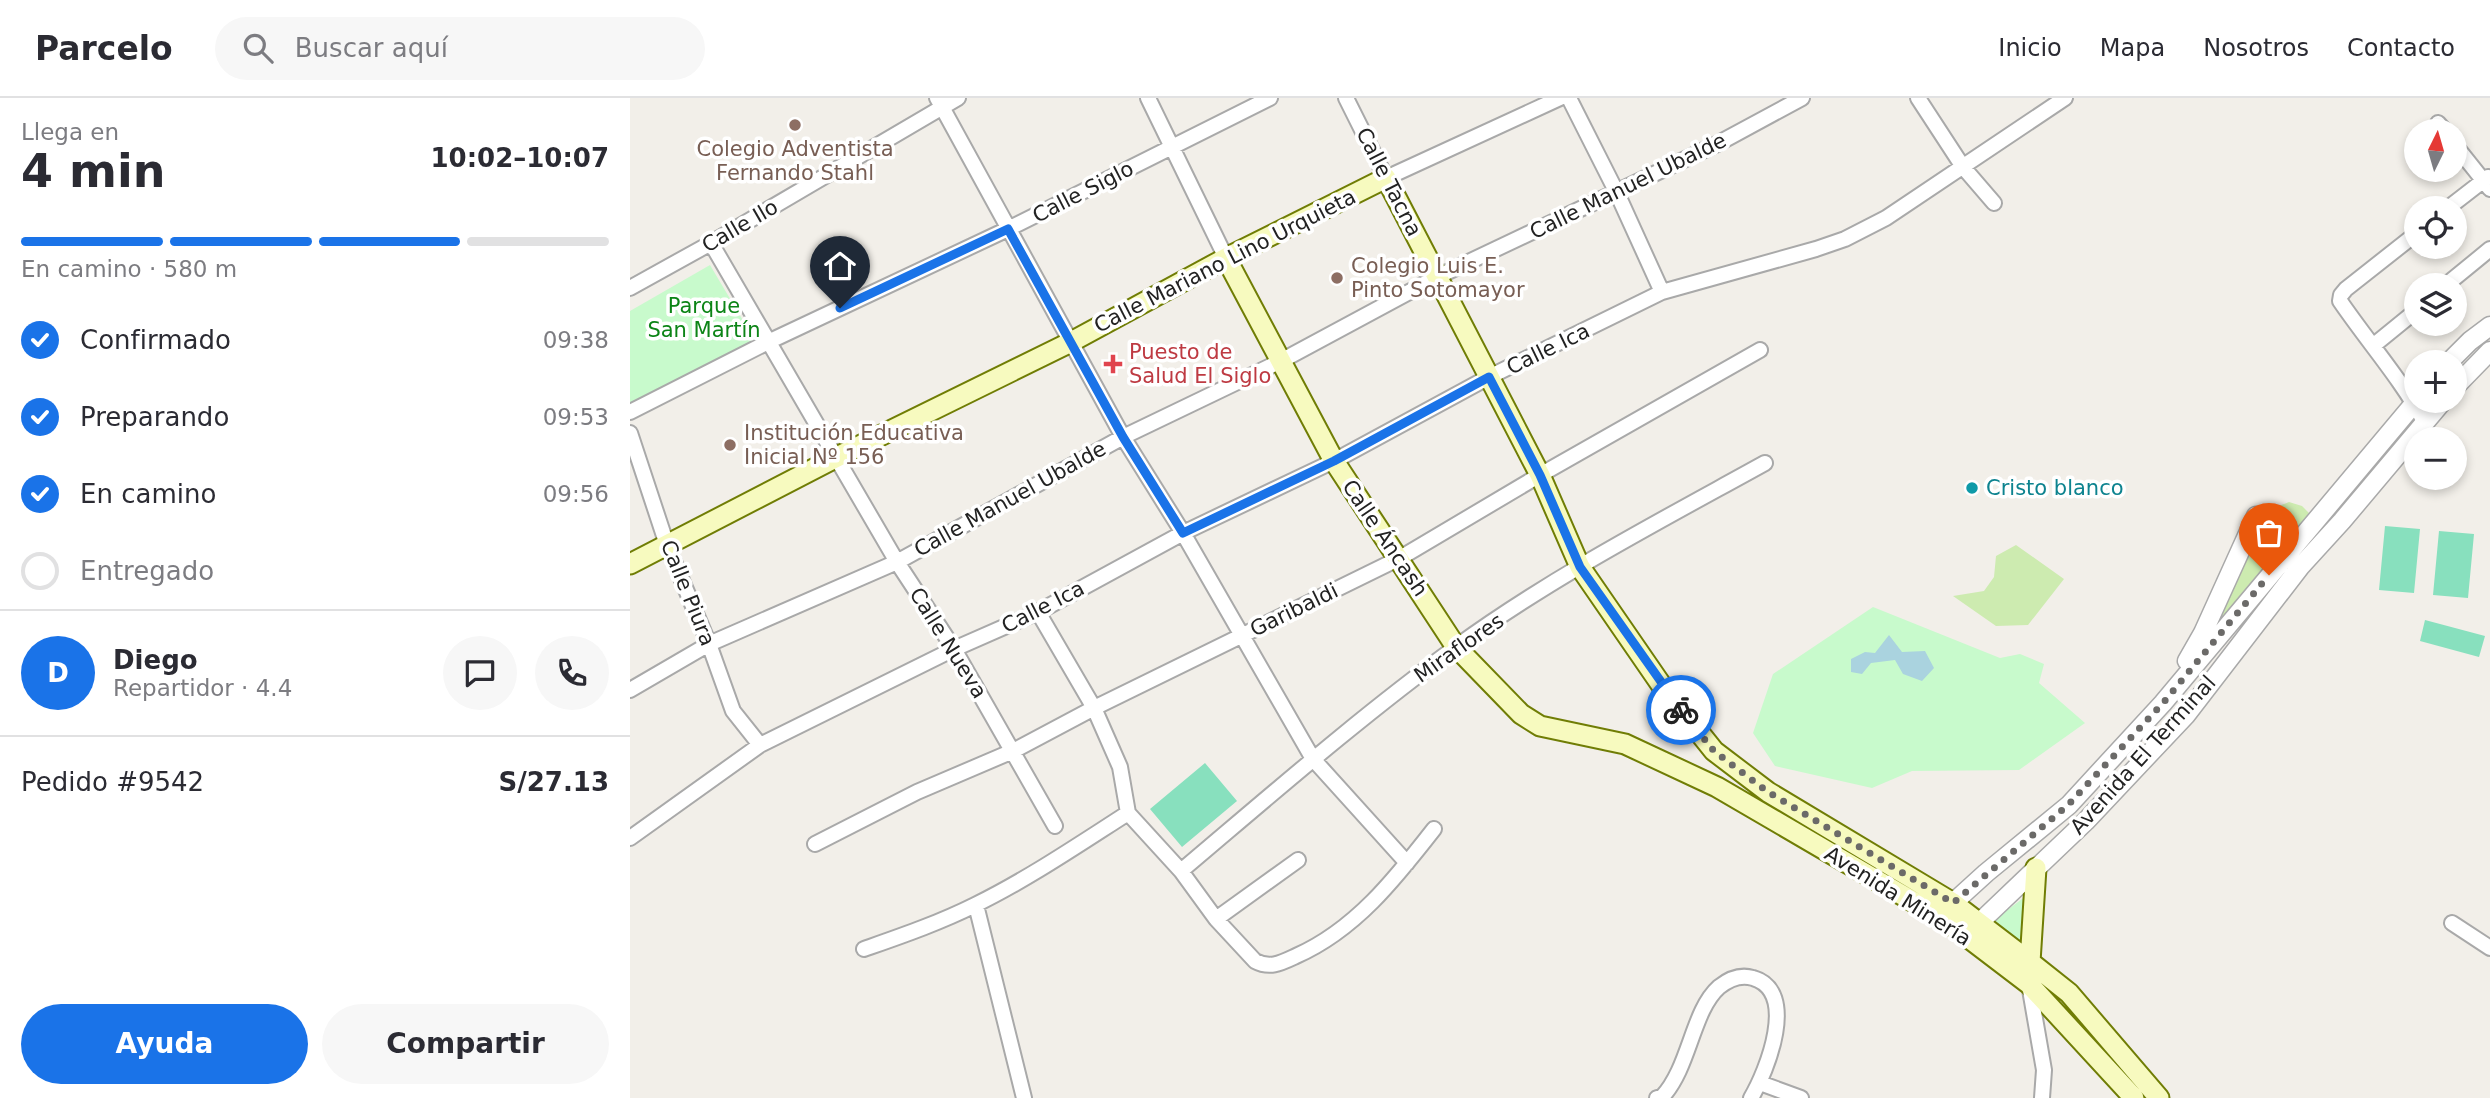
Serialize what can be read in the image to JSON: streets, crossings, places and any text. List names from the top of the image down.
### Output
{
  "streets": {
    "main road": [
      "Calle Tacna",
      "Calle Mariano Lino Urquieta",
      "Calle Áncash",
      "Avenida Minería"
    ],
    "street": [
      "Calle Manuel Ubalde",
      "Calle Siglo",
      "Calle Ilo",
      "Calle Ica",
      "Calle Piura",
      "Garibaldi",
      "Calle Nueva",
      "Miraflores",
      "Avenida El Terminal"
    ]
  },
  "crossings": [
    ["Calle Tacna", "Calle Manuel Ubalde"],
    ["Calle Tacna", "Calle Mariano Lino Urquieta"],
    ["Calle Tacna", "Calle Ica"],
    ["Calle Tacna", "Garibaldi"],
    ["Calle Tacna", "Miraflores"],
    ["Calle Tacna", "Avenida Minería"],
    ["Calle Manuel Ubalde", "Calle Áncash"],
    ["Calle Manuel Ubalde", "Calle Piura"],
    ["Calle Manuel Ubalde", "Calle Nueva"],
    ["Calle Siglo", "Calle Áncash"],
    ["Calle Siglo", "Calle Nueva"],
    ["Calle Ilo", "Calle Nueva"],
    ["Calle Mariano Lino Urquieta", "Calle Áncash"],
    ["Calle Mariano Lino Urquieta", "Calle Piura"],
    ["Calle Mariano Lino Urquieta", "Calle Nueva"],
    ["Calle Ica", "Calle Áncash"],
    ["Calle Ica", "Calle Piura"],
    ["Calle Ica", "Calle Nueva"],
    ["Calle Áncash", "Garibaldi"],
    ["Calle Áncash", "Miraflores"],
    ["Calle Áncash", "Avenida Minería"],
    ["Garibaldi", "Calle Nueva"],
    ["Miraflores", "Avenida Minería"],
    ["Avenida El Terminal", "Avenida Minería"]
  ],
  "parks": ["Parque San Martín"],
  "places": {
    "other": [
      "Colegio Adventista Fernando Stahl",
      "Colegio Luis E. Pinto Sotomayor",
      "Institución Educativa Inicial Nº 156",
      "Cristo blanco"
    ],
    "health": ["Puesto de Salud El Siglo"]
  },
  "north": "top",
  "page": {
    "header": "Parcelo",
    "search": "Buscar aquí",
    "nav": [
      "Inicio",
      "Mapa",
      "Nosotros",
      "Contacto"
    ],
    "heading": ["4 min", "Llega en", "10:02–10:07"],
    "panel": [
      "Diego",
      "Repartidor · 4.4",
      "Pedido #9542",
      "S/27.13"
    ],
    "map_buttons": ["+", "−"],
    "bar": "En camino · 580 m",
    "list": [
      ["Confirmado", "09:38"],
      ["Preparando", "09:53"],
      ["En camino", "09:56"],
      "Entregado"
    ],
    "round": "D",
    "buttons": ["Ayuda", "Compartir"]
  }
}
